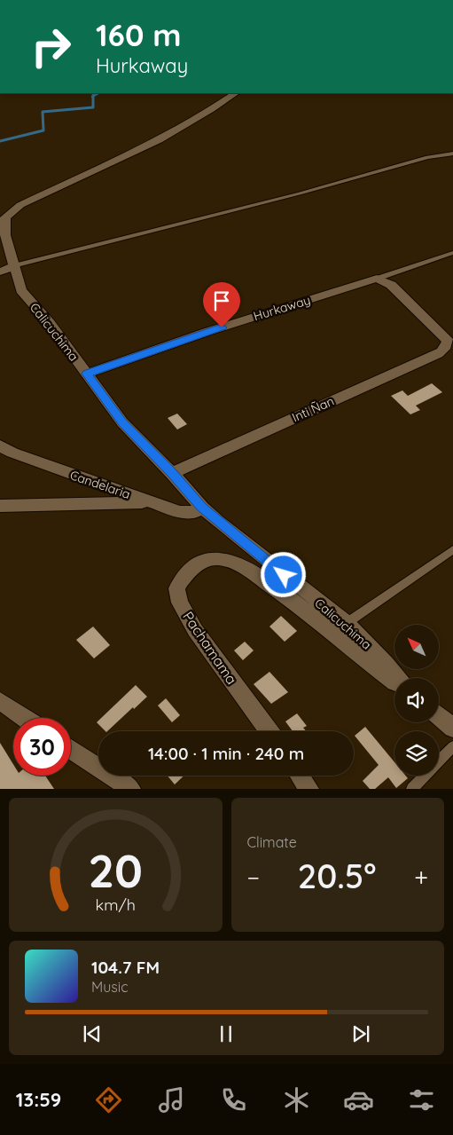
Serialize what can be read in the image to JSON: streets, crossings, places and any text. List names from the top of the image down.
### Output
{
  "streets": {
    "street": [
      "Hurkaway",
      "Calicuchima",
      "Inti Ñan",
      "Candelaria",
      "Pachamama"
    ]
  },
  "crossings": [
    ["Hurkaway", "Calicuchima"],
    ["Hurkaway", "Inti Ñan"],
    ["Calicuchima", "Inti Ñan"],
    ["Calicuchima", "Candelaria"]
  ],
  "north": "top left",
  "page": {
    "turn": ["160 m", "Hurkaway"],
    "limit": "30",
    "trip": "14:00 · 1 min · 240 m",
    "tile": "Climate",
    "heat": ["−", "20.5°", "+"],
    "song": ["104.7 FM", "Music"],
    "tabs": "13:59",
    "gauge": ["20", "km/h"]
  }
}
